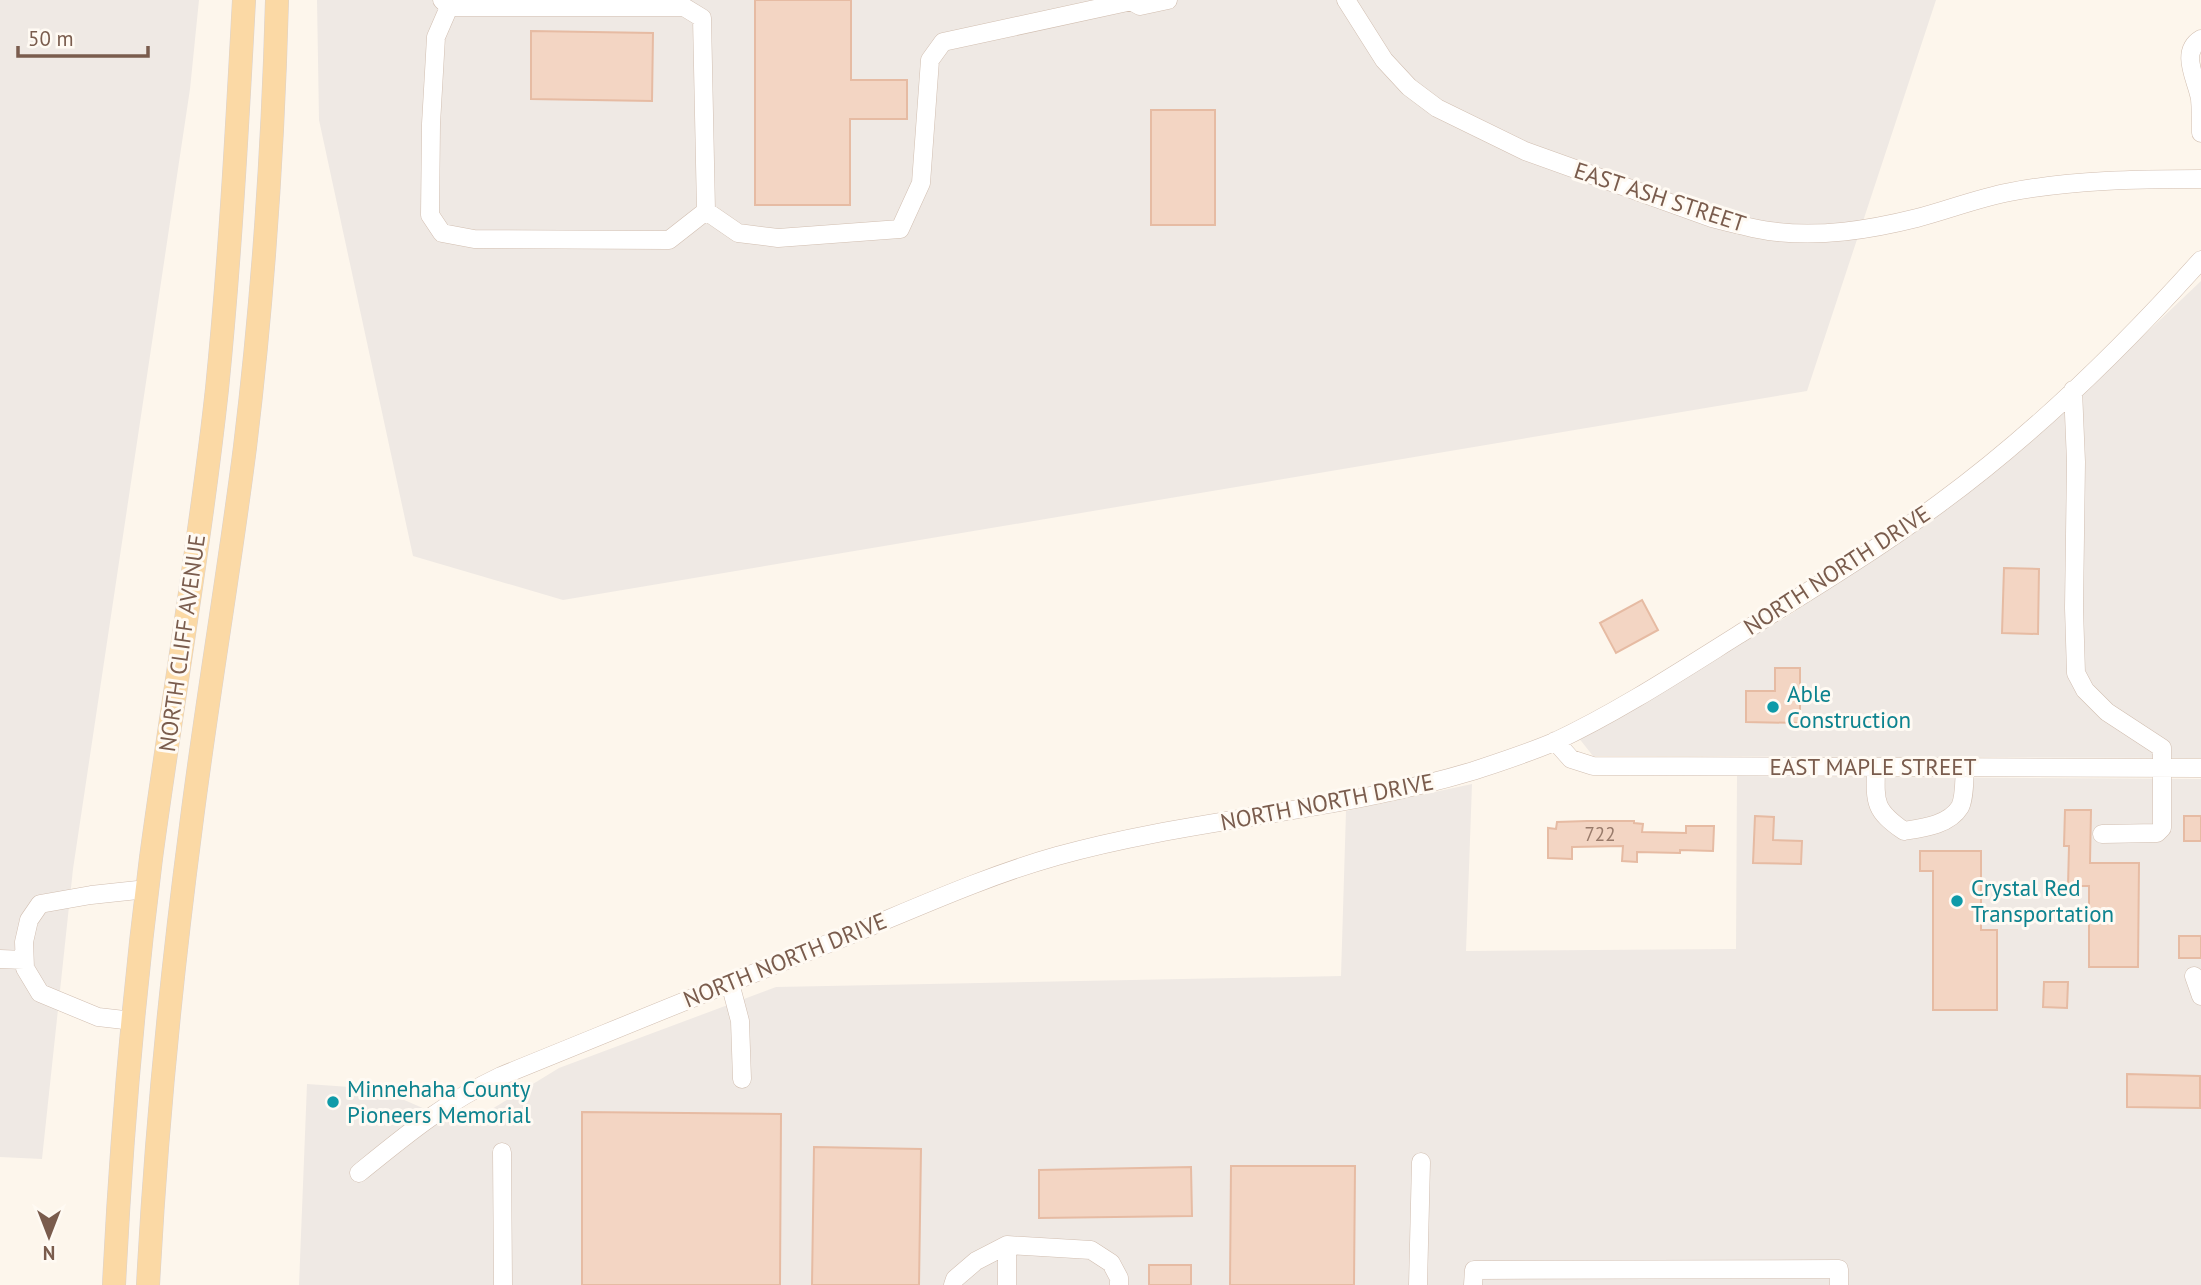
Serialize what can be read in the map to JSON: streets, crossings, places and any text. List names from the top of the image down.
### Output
{
  "streets": {
    "main road": ["NORTH CLIFF AVENUE"],
    "street": ["EAST ASH STREET", "NORTH NORTH DRIVE", "EAST MAPLE STREET"]
  },
  "crossings": [
    ["NORTH NORTH DRIVE", "EAST MAPLE STREET"]
  ],
  "places": ["Able Construction", "Crystal Red Transportation", "Minnehaha County Pioneers Memorial"],
  "house_numbers": ["722"],
  "scale_bar": "50 m",
  "north": "bottom"
}
